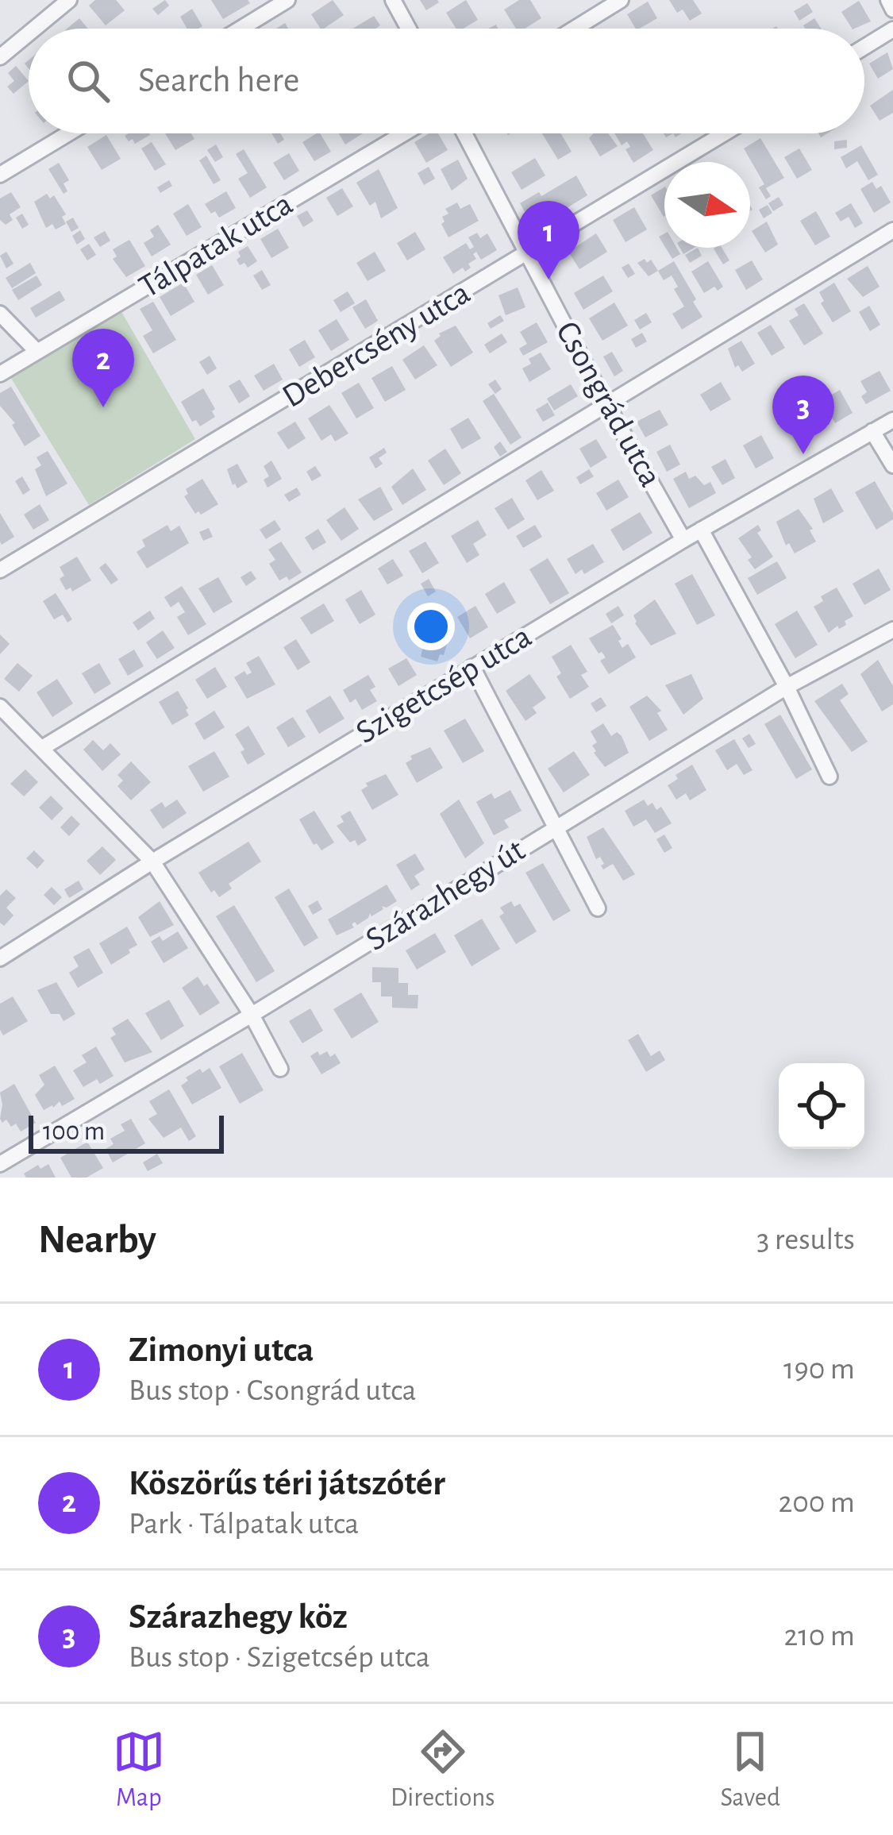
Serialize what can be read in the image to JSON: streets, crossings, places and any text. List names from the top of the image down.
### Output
{
  "streets": {
    "street": [
      "Tálpatak utca",
      "Debercsény utca",
      "Csongrád utca",
      "Szigetcsép utca",
      "Szárazhegy út"
    ]
  },
  "crossings": [
    ["Debercsény utca", "Csongrád utca"],
    ["Csongrád utca", "Szigetcsép utca"]
  ],
  "scale_bar": "100 m",
  "north": "right",
  "page": {
    "search": "Search here",
    "pins": ["1", "2", "3"],
    "scale": "100 m",
    "heading": ["Nearby", "3 results"],
    "list": [
      {
        "mark": "1",
        "name": "Zimonyi utca",
        "note": "Bus stop · Csongrád utca",
        "value": "190 m"
      },
      {
        "mark": "2",
        "name": "Köszörűs téri játszótér",
        "note": "Park · Tálpatak utca",
        "value": "200 m"
      },
      {
        "mark": "3",
        "name": "Szárazhegy köz",
        "note": "Bus stop · Szigetcsép utca",
        "value": "210 m"
      }
    ],
    "nav": ["Map", "Directions", "Saved"]
  }
}
